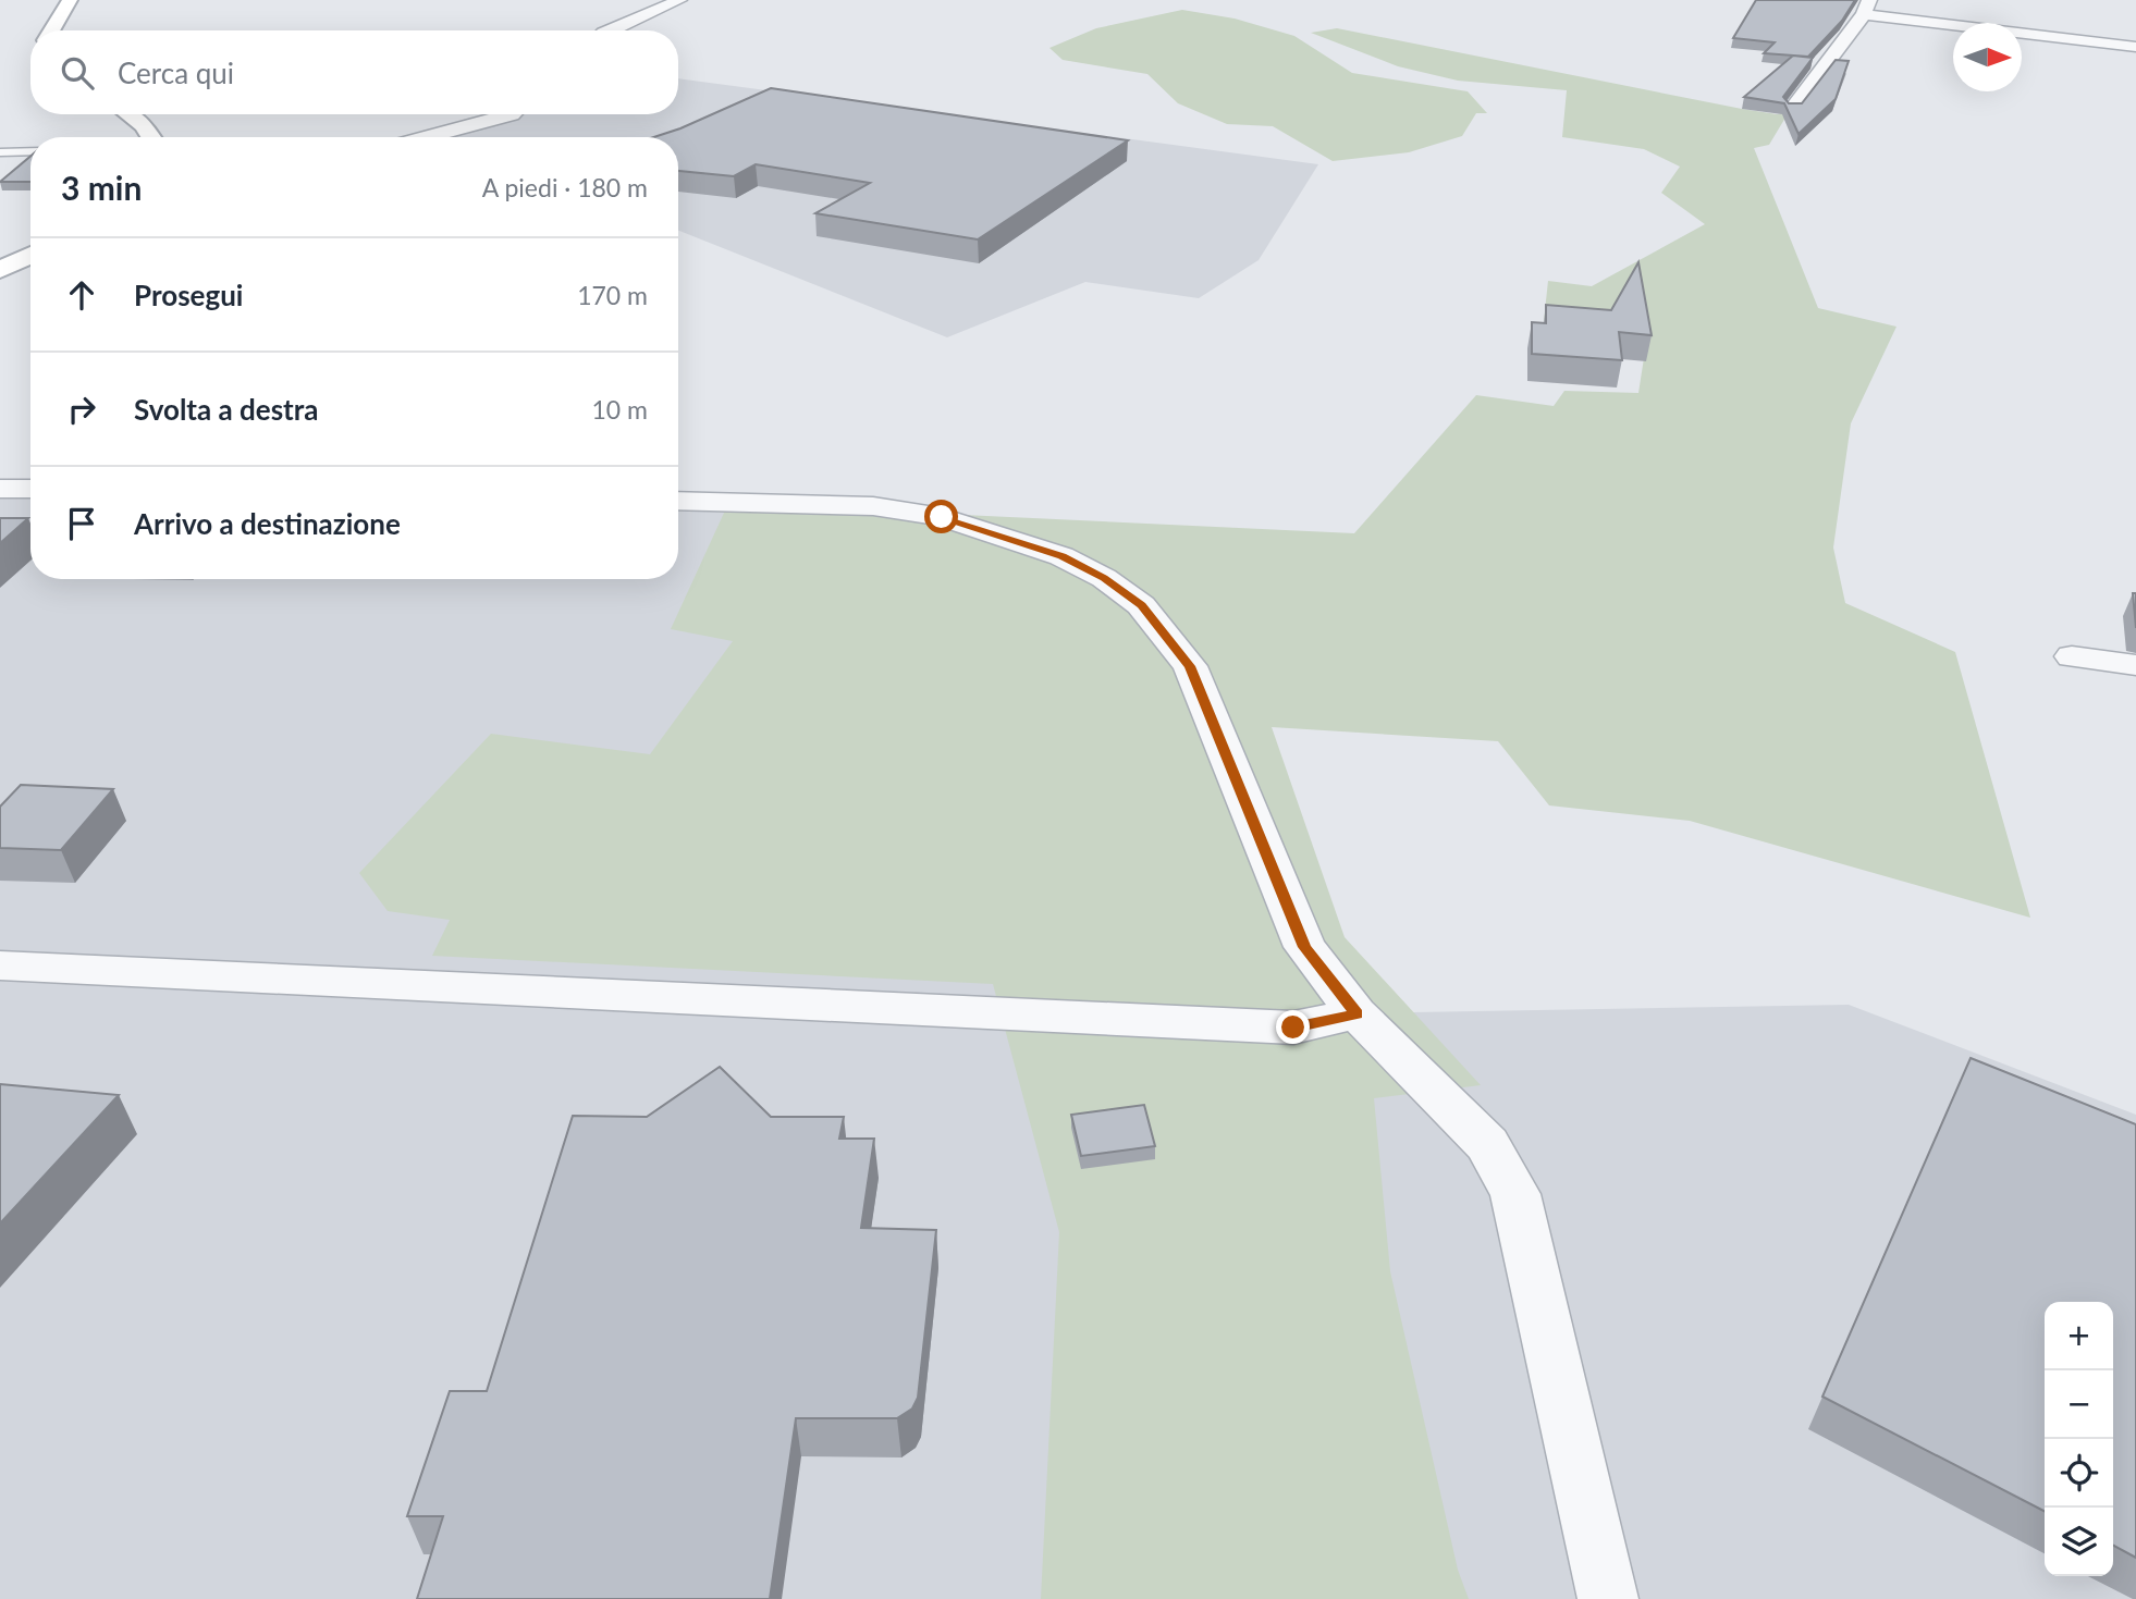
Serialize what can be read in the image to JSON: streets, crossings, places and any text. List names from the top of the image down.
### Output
{
  "north": "right",
  "page": {
    "search": "Cerca qui",
    "heading": ["3 min", "A piedi · 180 m"],
    "list": [
      ["Prosegui", "170 m"],
      ["Svolta a destra", "10 m"],
      "Arrivo a destinazione"
    ],
    "map_buttons": ["+", "−"]
  }
}
